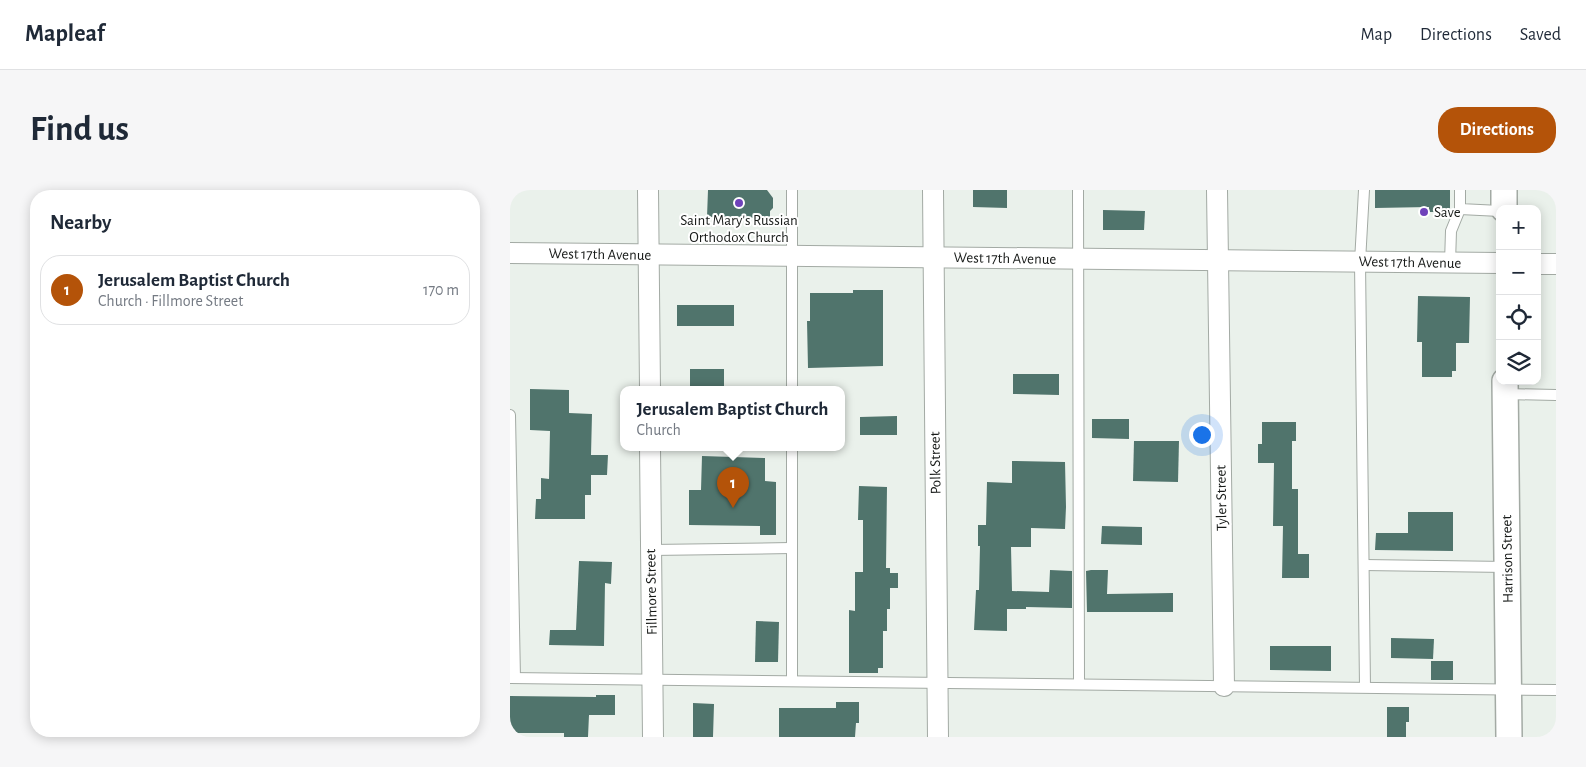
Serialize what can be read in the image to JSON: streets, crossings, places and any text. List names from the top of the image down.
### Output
{
  "streets": {
    "street": [
      "West 17th Avenue",
      "Polk Street",
      "Tyler Street",
      "Harrison Street",
      "Fillmore Street"
    ]
  },
  "crossings": [
    ["West 17th Avenue", "Polk Street"],
    ["West 17th Avenue", "Tyler Street"]
  ],
  "places": ["Saint Mary's Russian Orthodox Church", "Save"],
  "page": {
    "header": "Mapleaf",
    "nav": ["Map", "Directions", "Saved"],
    "buttons": "Directions",
    "title": "Find us",
    "heading": "Nearby",
    "map_buttons": ["+", "−"],
    "list": [
      {
        "mark": "1",
        "name": "Jerusalem Baptist Church",
        "note": "Church · Fillmore Street",
        "value": "170 m"
      }
    ],
    "popup": ["Jerusalem Baptist Church", "Church"],
    "pins": "1"
  }
}
